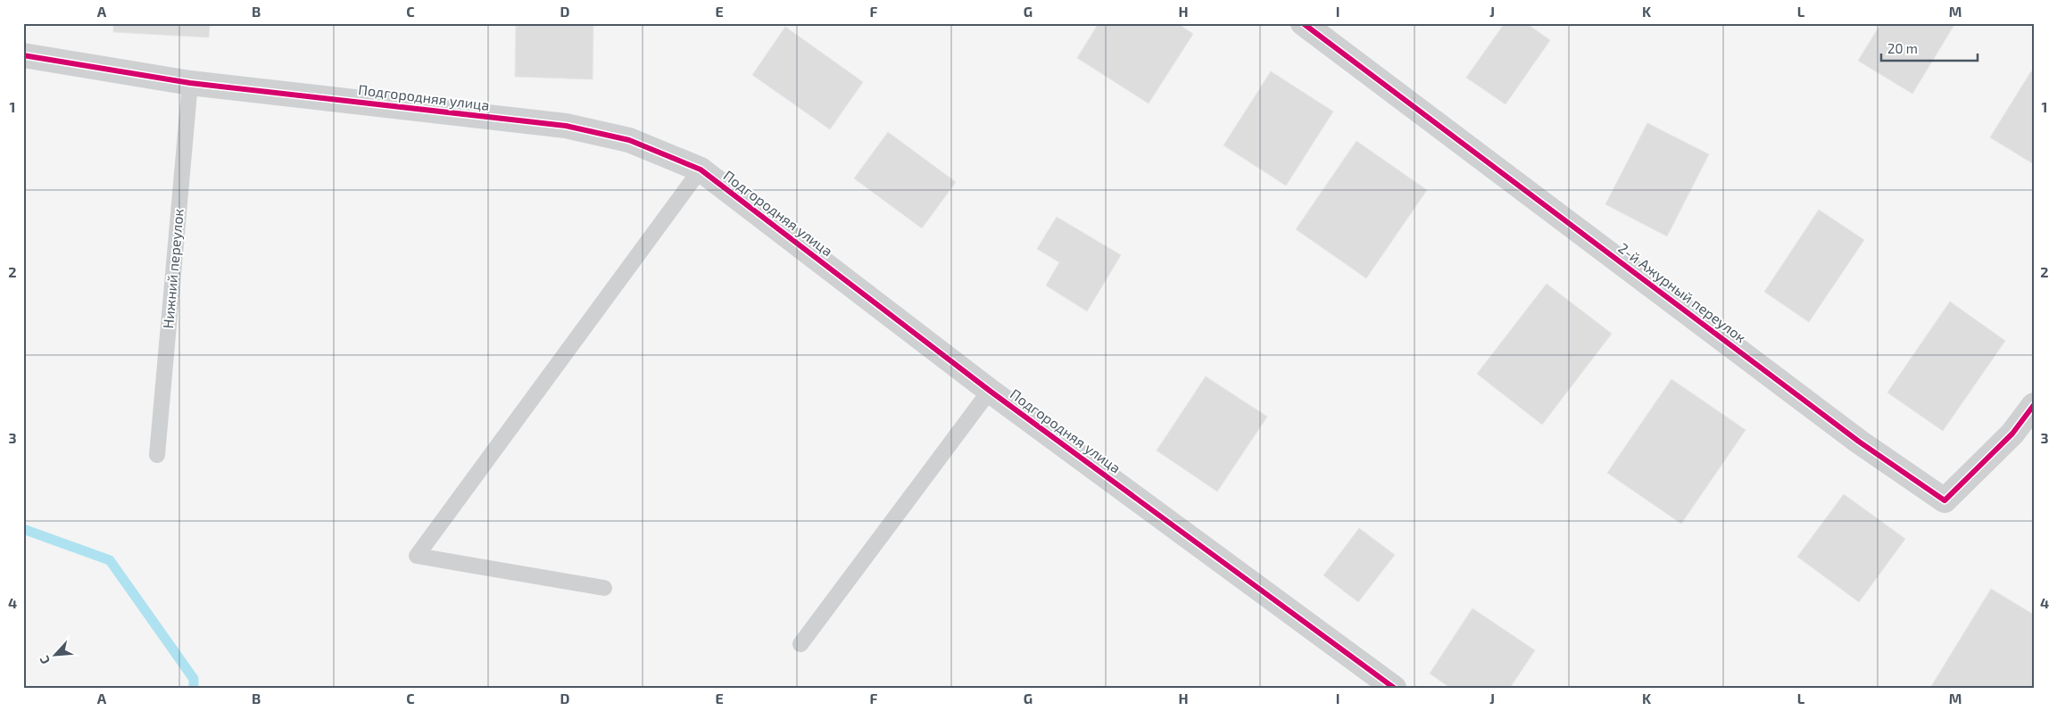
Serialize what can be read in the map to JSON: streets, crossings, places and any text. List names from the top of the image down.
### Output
{
  "streets": {
    "street": ["Подгородняя улица", "2-й Ажурный переулок"],
    "lane": ["Нижний переулок"]
  },
  "crossings": [
    ["Подгородняя улица", "Нижний переулок"]
  ],
  "scale_bar": "20 m",
  "north": "bottom left",
  "grid": {
    "columns": [
      "A",
      "B",
      "C",
      "D",
      "E",
      "F",
      "G",
      "H",
      "I",
      "J",
      "K",
      "L",
      "M"
    ],
    "rows": [
      "1",
      "2",
      "3",
      "4"
    ]
  }
}
